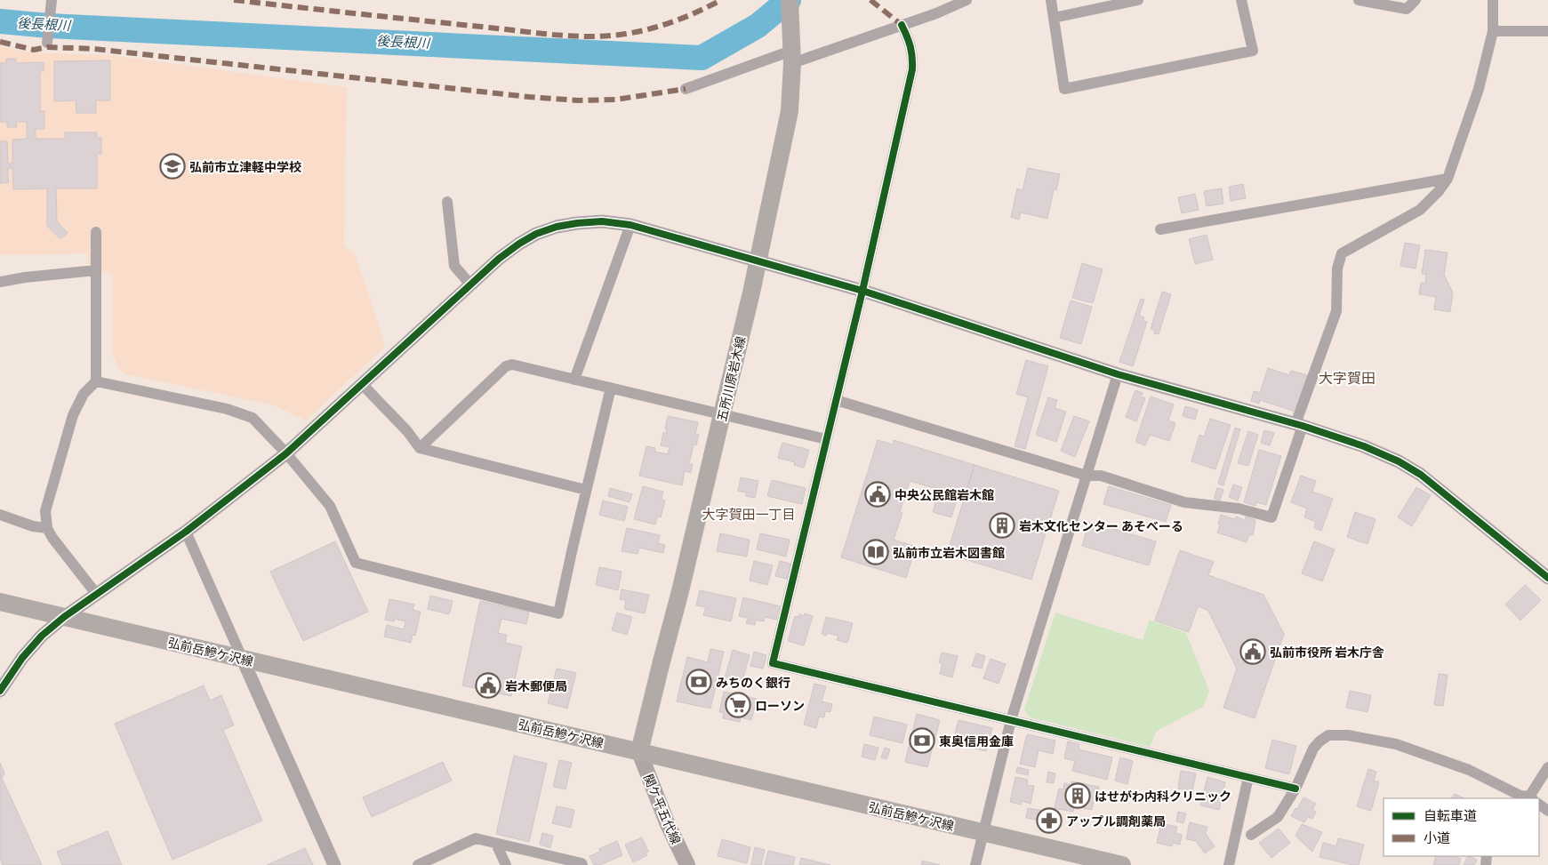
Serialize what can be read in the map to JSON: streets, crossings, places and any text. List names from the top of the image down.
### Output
{
  "streets": {
    "main road": ["五所川原岩木線", "弘前岳鰺ケ沢線", "関ケ平五代線"]
  },
  "crossings": [
    ["五所川原岩木線", "弘前岳鰺ケ沢線"],
    ["五所川原岩木線", "関ケ平五代線"],
    ["弘前岳鰺ケ沢線", "関ケ平五代線"]
  ],
  "districts": ["大字賀田", "大字賀田一丁目"],
  "water": ["後長根川"],
  "places": {
    "school or university": ["弘前市立津軽中学校"],
    "public building": ["中央公民館岩木館", "弘前市役所 岩木庁舎", "岩木郵便局"],
    "building": ["岩木文化センター あそべーる", "はせがわ内科クリニック"],
    "library": ["弘前市立岩木図書館"],
    "bank": ["みちのく銀行", "東奥信用金庫"],
    "supermarket": ["ローソン"],
    "pharmacy": ["アップル調剤薬局"]
  },
  "legend": ["自転車道", "小道"]
}
